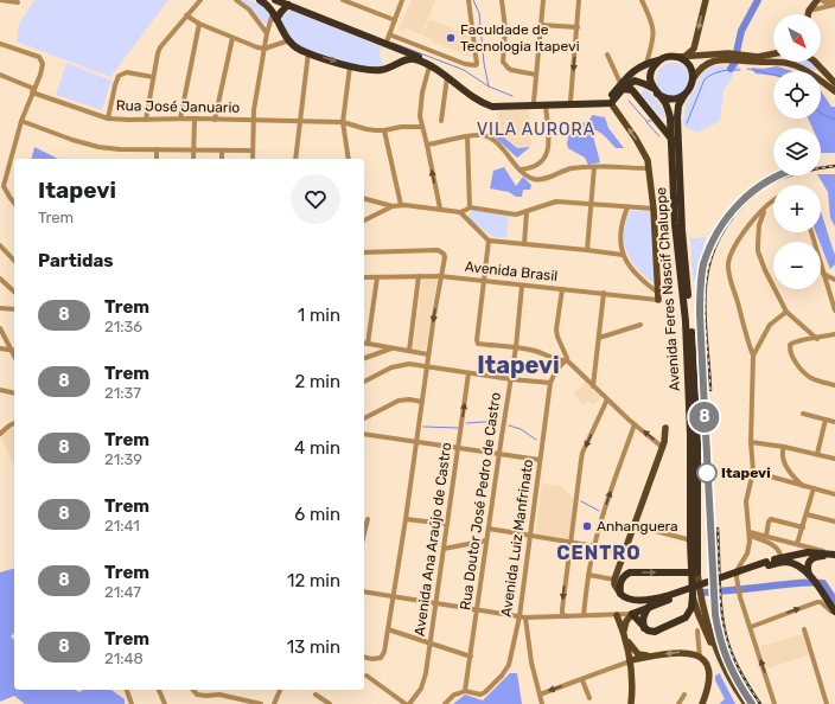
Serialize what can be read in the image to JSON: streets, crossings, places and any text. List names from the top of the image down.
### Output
{
  "streets": {
    "highway": ["Avenida Feres Nascif Chaluppe"],
    "street": [
      "Rua José Januario",
      "Avenida Brasil",
      "Rua Doutor José Pedro de Castro",
      "Avenida Luiz Manfrinato",
      "Avenida Ana Araújo de Castro"
    ]
  },
  "crossings": [
    ["Avenida Brasil", "Rua Doutor José Pedro de Castro"],
    ["Rua Doutor José Pedro de Castro", "Avenida Luiz Manfrinato"]
  ],
  "districts": ["VILA AURORA", "Itapevi", "CENTRO"],
  "places": ["Faculdade de Tecnologia Itapevi", "Itapevi", "Anhanguera"],
  "north": "bottom right",
  "page": {
    "on_map": "8",
    "map_buttons": ["+", "−"],
    "heading": [
      ["Itapevi", "Trem"],
      "Partidas"
    ],
    "list": [
      {
        "mark": "8",
        "name": "Trem",
        "note": "21:36",
        "value": "1 min"
      },
      {
        "mark": "8",
        "name": "Trem",
        "note": "21:37",
        "value": "2 min"
      },
      {
        "mark": "8",
        "name": "Trem",
        "note": "21:39",
        "value": "4 min"
      },
      {
        "mark": "8",
        "name": "Trem",
        "note": "21:41",
        "value": "6 min"
      },
      {
        "mark": "8",
        "name": "Trem",
        "note": "21:47",
        "value": "12 min"
      },
      {
        "mark": "8",
        "name": "Trem",
        "note": "21:48",
        "value": "13 min"
      }
    ]
  }
}
